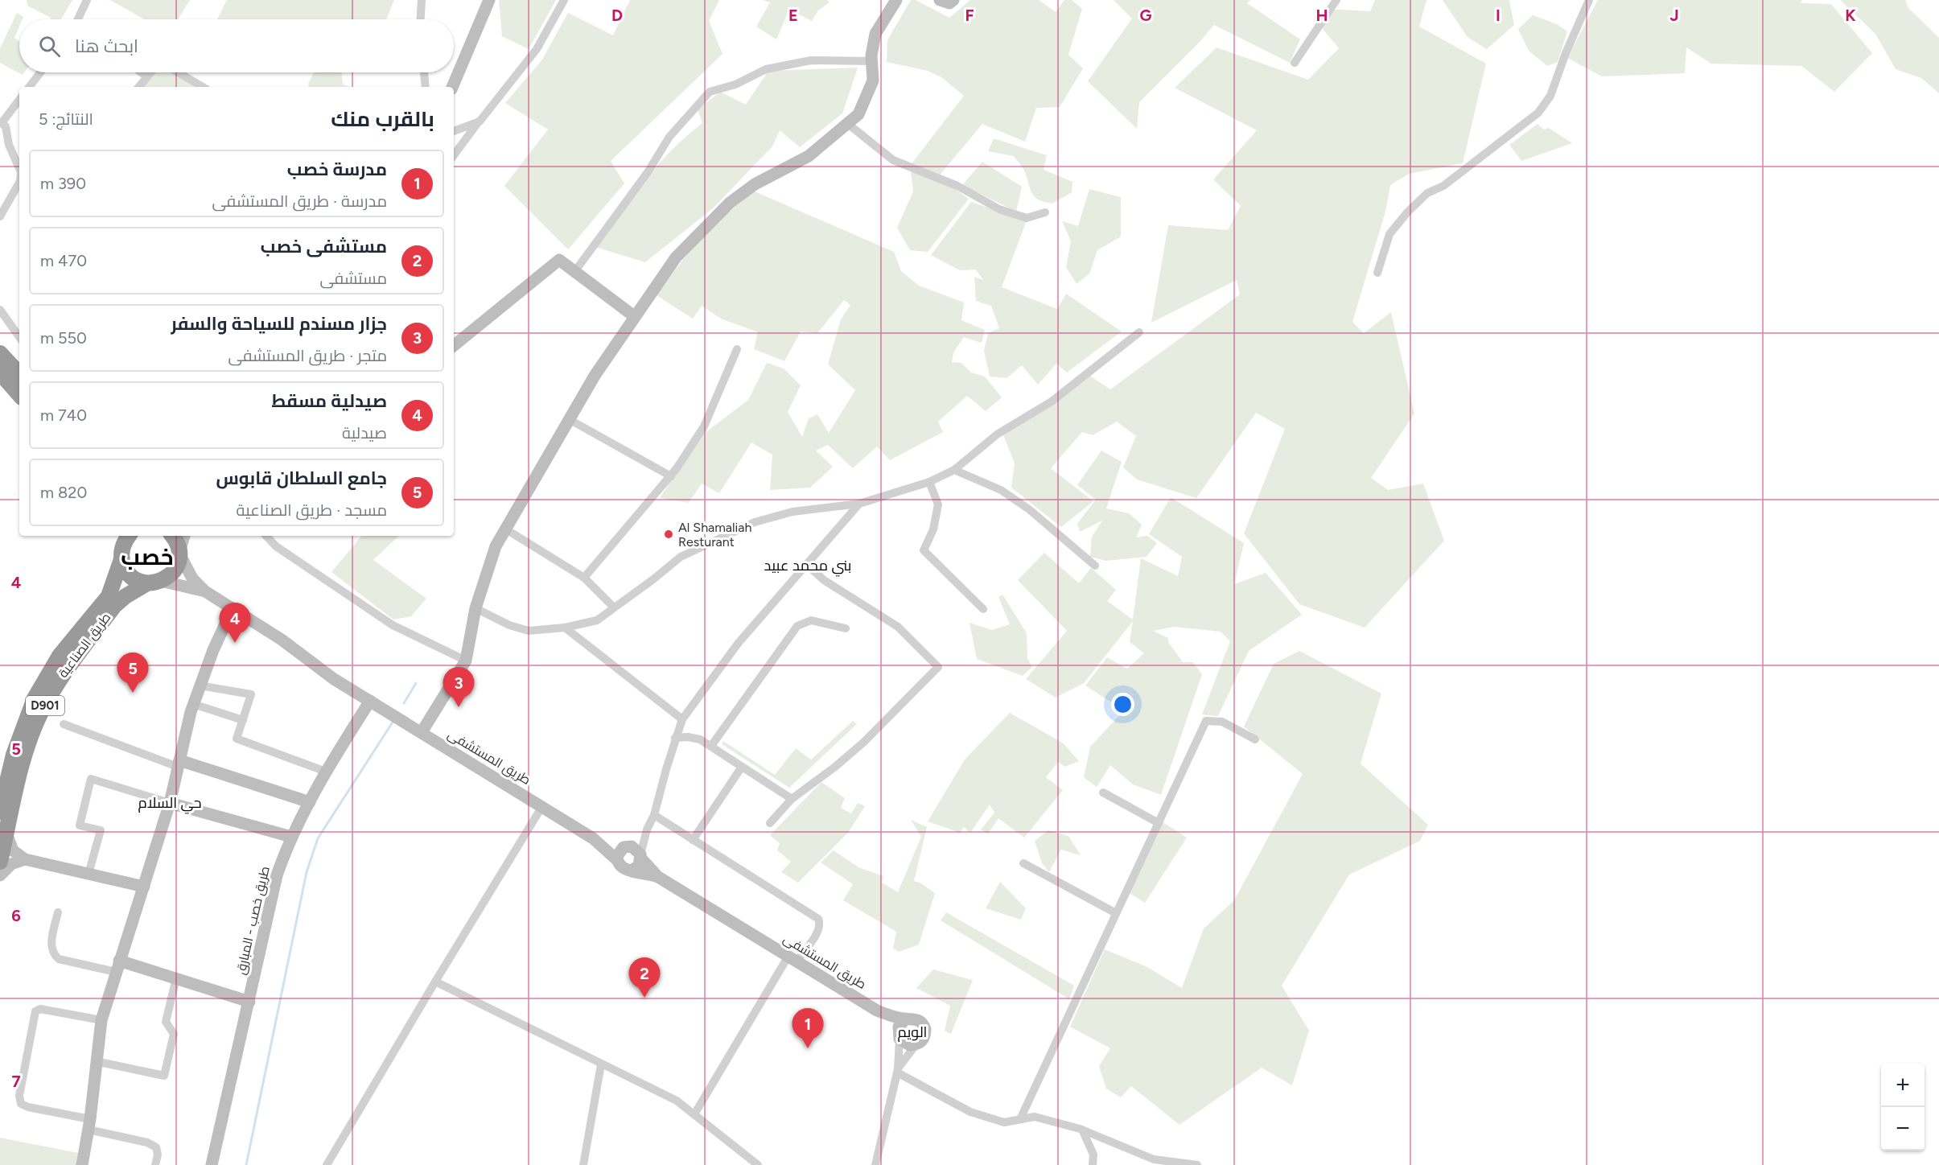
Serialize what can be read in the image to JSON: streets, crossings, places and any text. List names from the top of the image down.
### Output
{
  "streets": {
    "highway": ["طريق الصناعية", "D901"],
    "street": ["طريق المستشفى", "طريق خصب - المبارق"]
  },
  "crossings": [
    ["طريق المستشفى", "طريق خصب - المبارق"]
  ],
  "districts": [
    "خصب",
    "بني محمد عبيد",
    "حي السلام",
    "الويم"
  ],
  "places": ["Al Shamaliah Resturant"],
  "page": {
    "search": "ابحث هنا",
    "heading": ["بالقرب منك", "النتائج: 5"],
    "list": [
      {
        "mark": "1",
        "name": "مدرسة خصب",
        "note": "مدرسة · طريق المستشفى",
        "value": "390 m"
      },
      {
        "mark": "2",
        "name": "مستشفى خصب",
        "note": "مستشفى",
        "value": "470 m"
      },
      {
        "mark": "3",
        "name": "جزار مسندم للسياحة والسفر",
        "note": "متجر · طريق المستشفى",
        "value": "550 m"
      },
      {
        "mark": "4",
        "name": "صيدلية مسقط",
        "note": "صيدلية",
        "value": "740 m"
      },
      {
        "mark": "5",
        "name": "جامع السلطان قابوس",
        "note": "مسجد · طريق الصناعية",
        "value": "820 m"
      }
    ],
    "pins": [
      "4",
      "5",
      "3",
      "2",
      "1"
    ],
    "map_buttons": ["+", "−"]
  },
  "grid": {
    "columns": [
      "D",
      "E",
      "F",
      "G",
      "H",
      "I",
      "J",
      "K"
    ],
    "rows": [
      "4",
      "5",
      "6",
      "7"
    ]
  }
}
